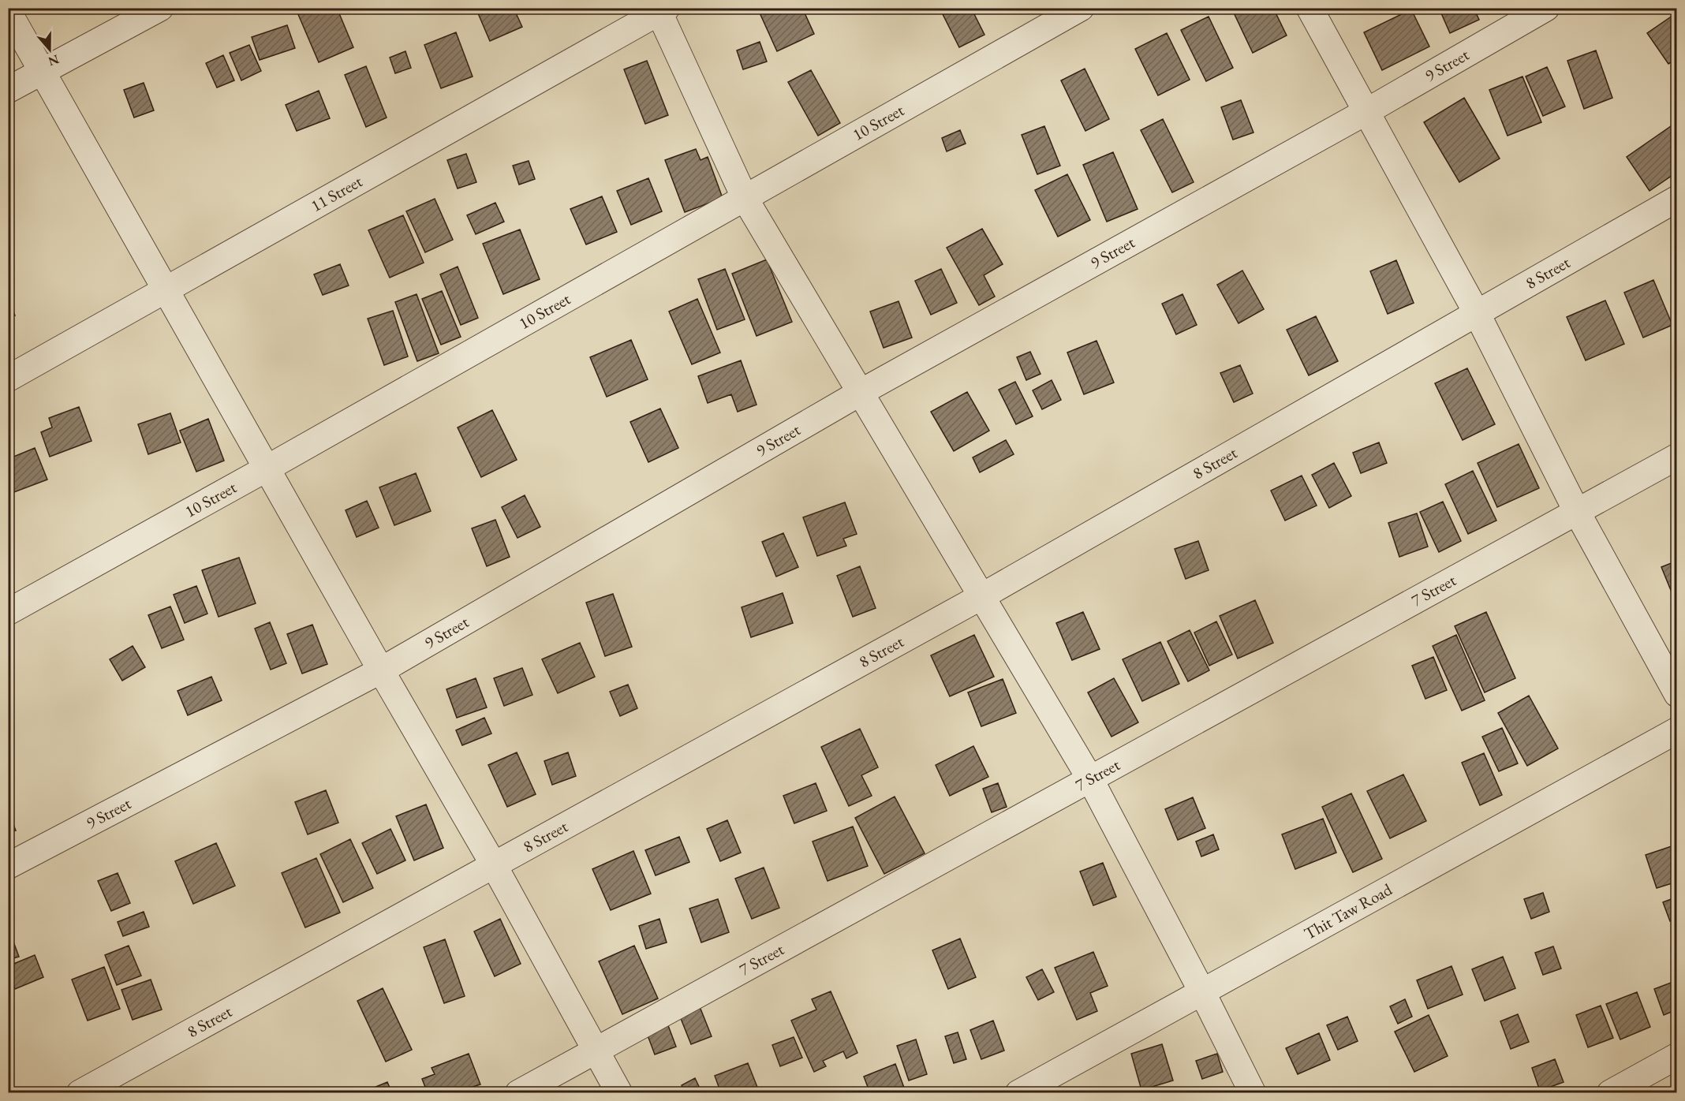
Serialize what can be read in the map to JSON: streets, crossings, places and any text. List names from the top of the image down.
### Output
{
  "streets": {
    "street": [
      "9 Street",
      "10 Street",
      "11 Street",
      "8 Street",
      "7 Street",
      "Thit Taw Road"
    ]
  },
  "north": "bottom"
}
